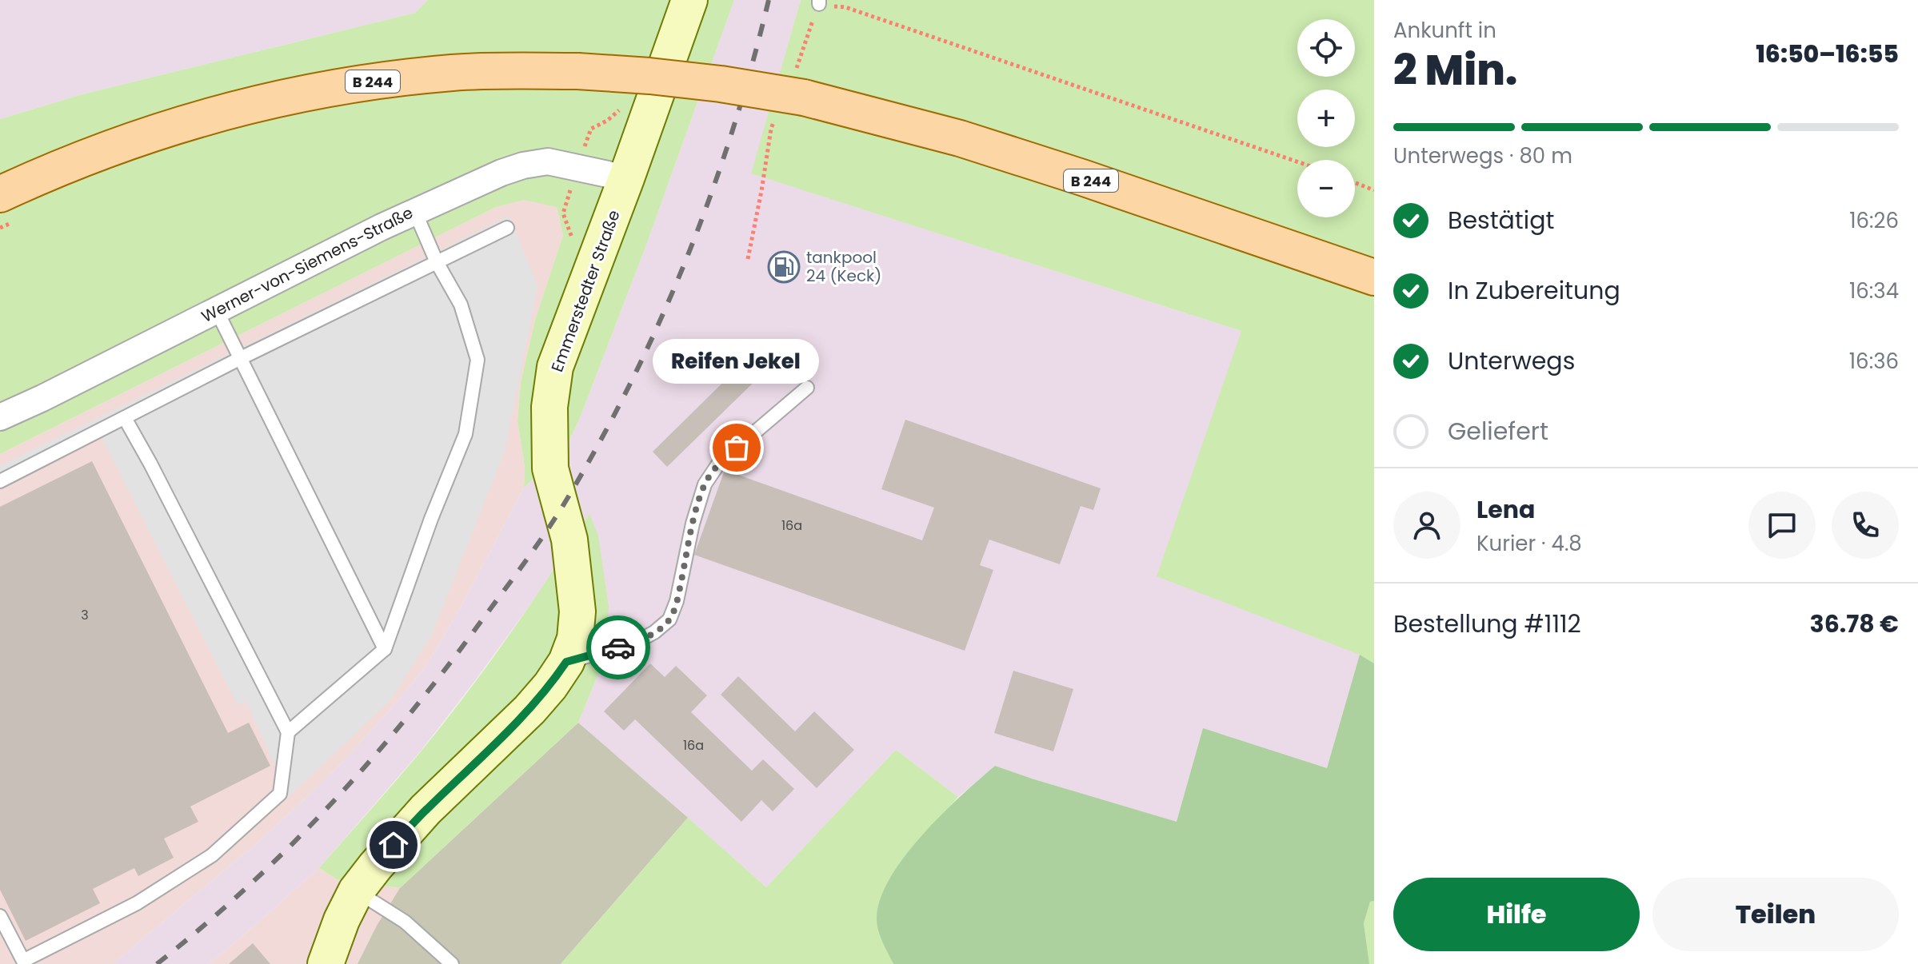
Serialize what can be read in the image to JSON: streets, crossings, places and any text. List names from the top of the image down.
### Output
{
  "streets": {
    "main road": ["B 244", "Emmerstedter Straße"],
    "street": ["Werner-von-Siemens-Straße"]
  },
  "crossings": [
    ["Werner-von-Siemens-Straße", "Emmerstedter Straße"]
  ],
  "places": {
    "fuel station": ["tankpool 24 (Keck)"],
    "other": ["Reifen Jekel"]
  },
  "house_numbers": ["16a", "3", "16a"],
  "page": {
    "heading": ["2 Min.", "Ankunft in", "16:50–16:55"],
    "panel": [
      "Lena",
      "Kurier · 4.8",
      "Bestellung #1112",
      "36.78 €"
    ],
    "map_buttons": ["+", "−"],
    "bar": "Unterwegs · 80 m",
    "list": [
      ["Bestätigt", "16:26"],
      ["In Zubereitung", "16:34"],
      ["Unterwegs", "16:36"],
      "Geliefert"
    ],
    "bubble": "Reifen Jekel",
    "buttons": ["Hilfe", "Teilen"]
  }
}
